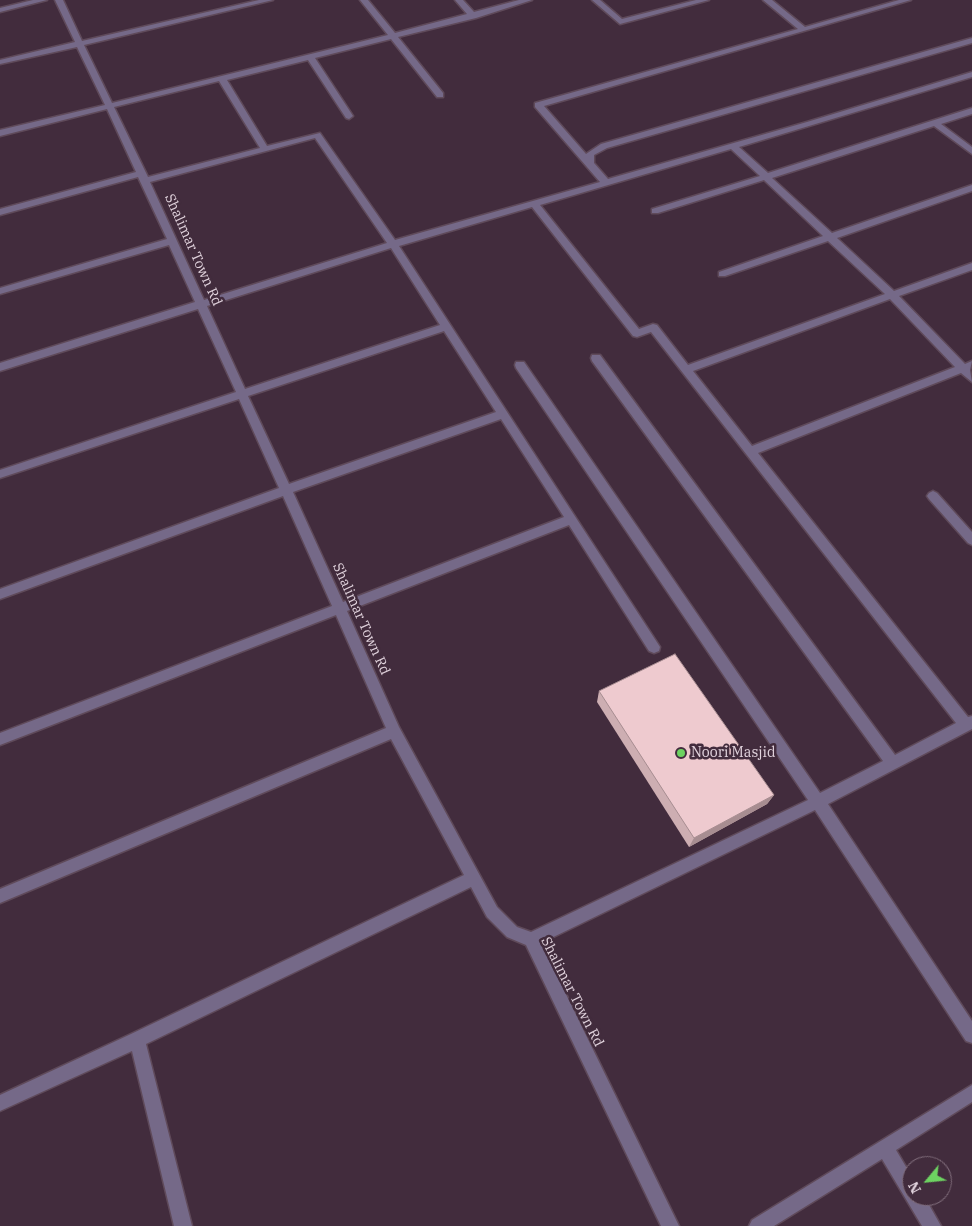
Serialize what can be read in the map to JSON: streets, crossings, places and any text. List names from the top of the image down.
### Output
{
  "streets": {
    "street": ["Shalimar Town Rd"]
  },
  "places": ["Noori Masjid"],
  "north": "bottom left"
}
